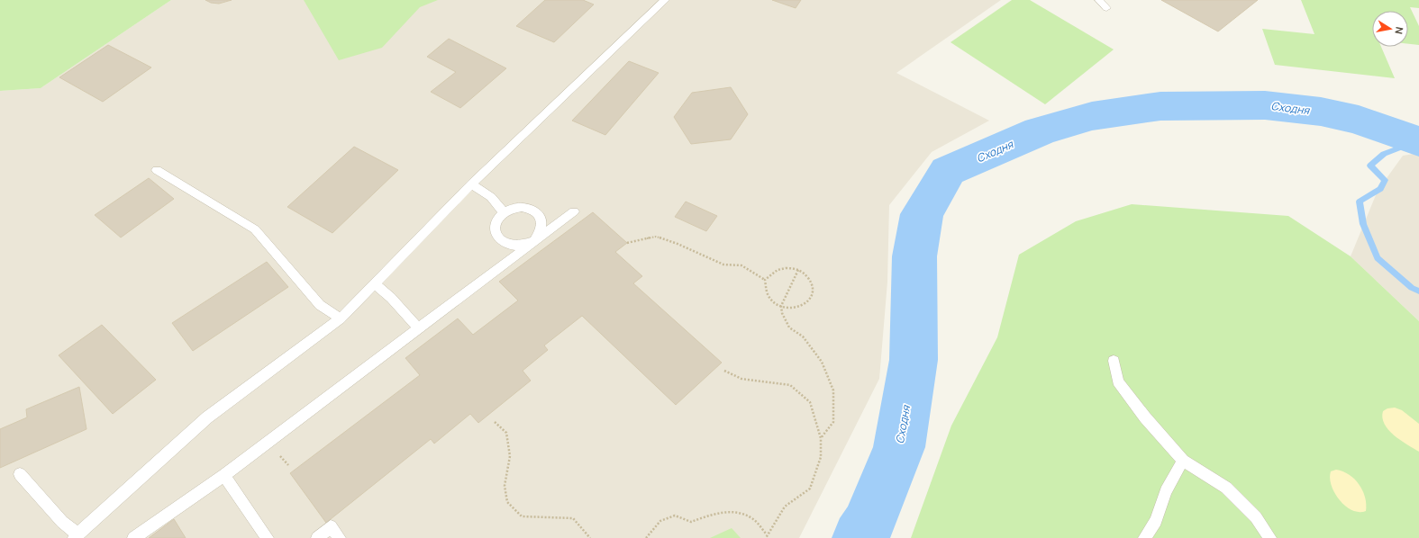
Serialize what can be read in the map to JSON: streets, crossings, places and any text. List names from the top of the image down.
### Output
{
  "water": ["Сходня"],
  "north": "right"
}
